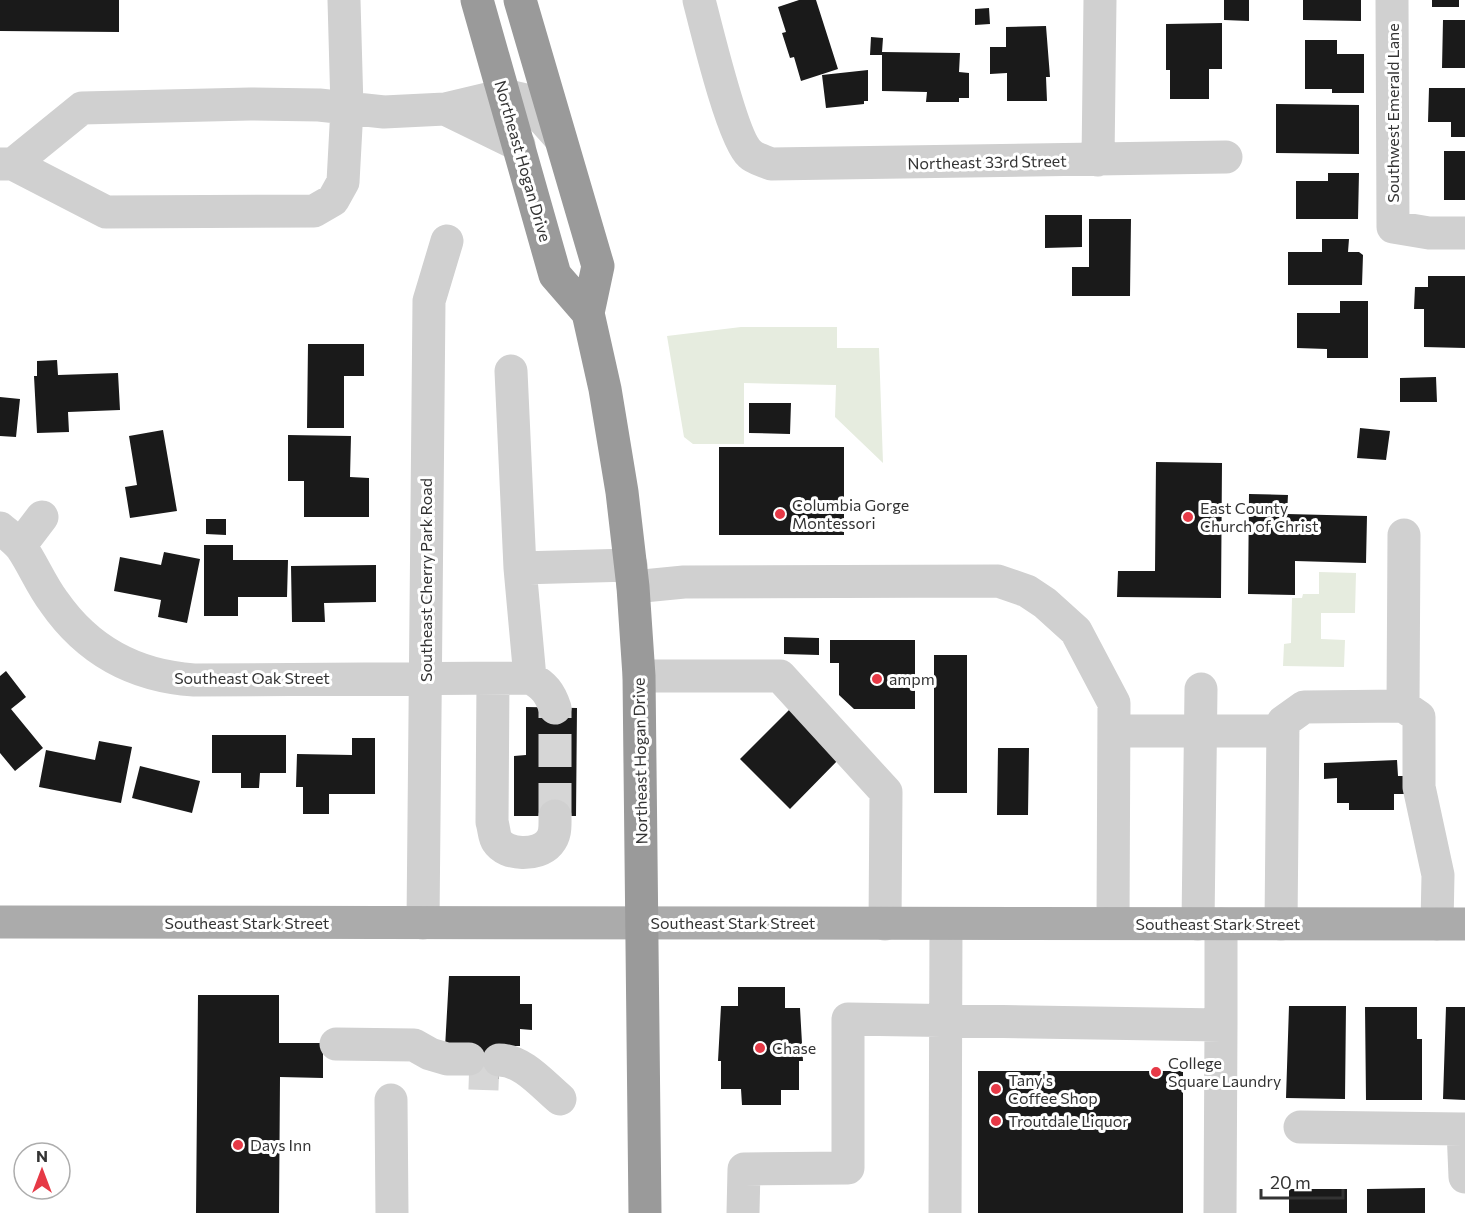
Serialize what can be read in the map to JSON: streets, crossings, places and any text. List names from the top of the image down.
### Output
{
  "streets": {
    "highway": ["Northeast Hogan Drive"],
    "main road": ["Southeast Stark Street"],
    "street": [
      "Southwest Emerald Lane",
      "Northeast 33rd Street",
      "Southeast Cherry Park Road",
      "Southeast Oak Street"
    ]
  },
  "crossings": [
    ["Northeast Hogan Drive", "Southeast Stark Street"],
    ["Southeast Cherry Park Road", "Southeast Oak Street"],
    ["Southeast Cherry Park Road", "Southeast Stark Street"]
  ],
  "places": [
    "Columbia Gorge Montessori",
    "East County Church of Christ",
    "ampm",
    "Chase",
    "College Square Laundry",
    "Tany's Coffee Shop",
    "Troutdale Liquor",
    "Days Inn"
  ],
  "scale_bar": "20 m",
  "north": "top"
}
